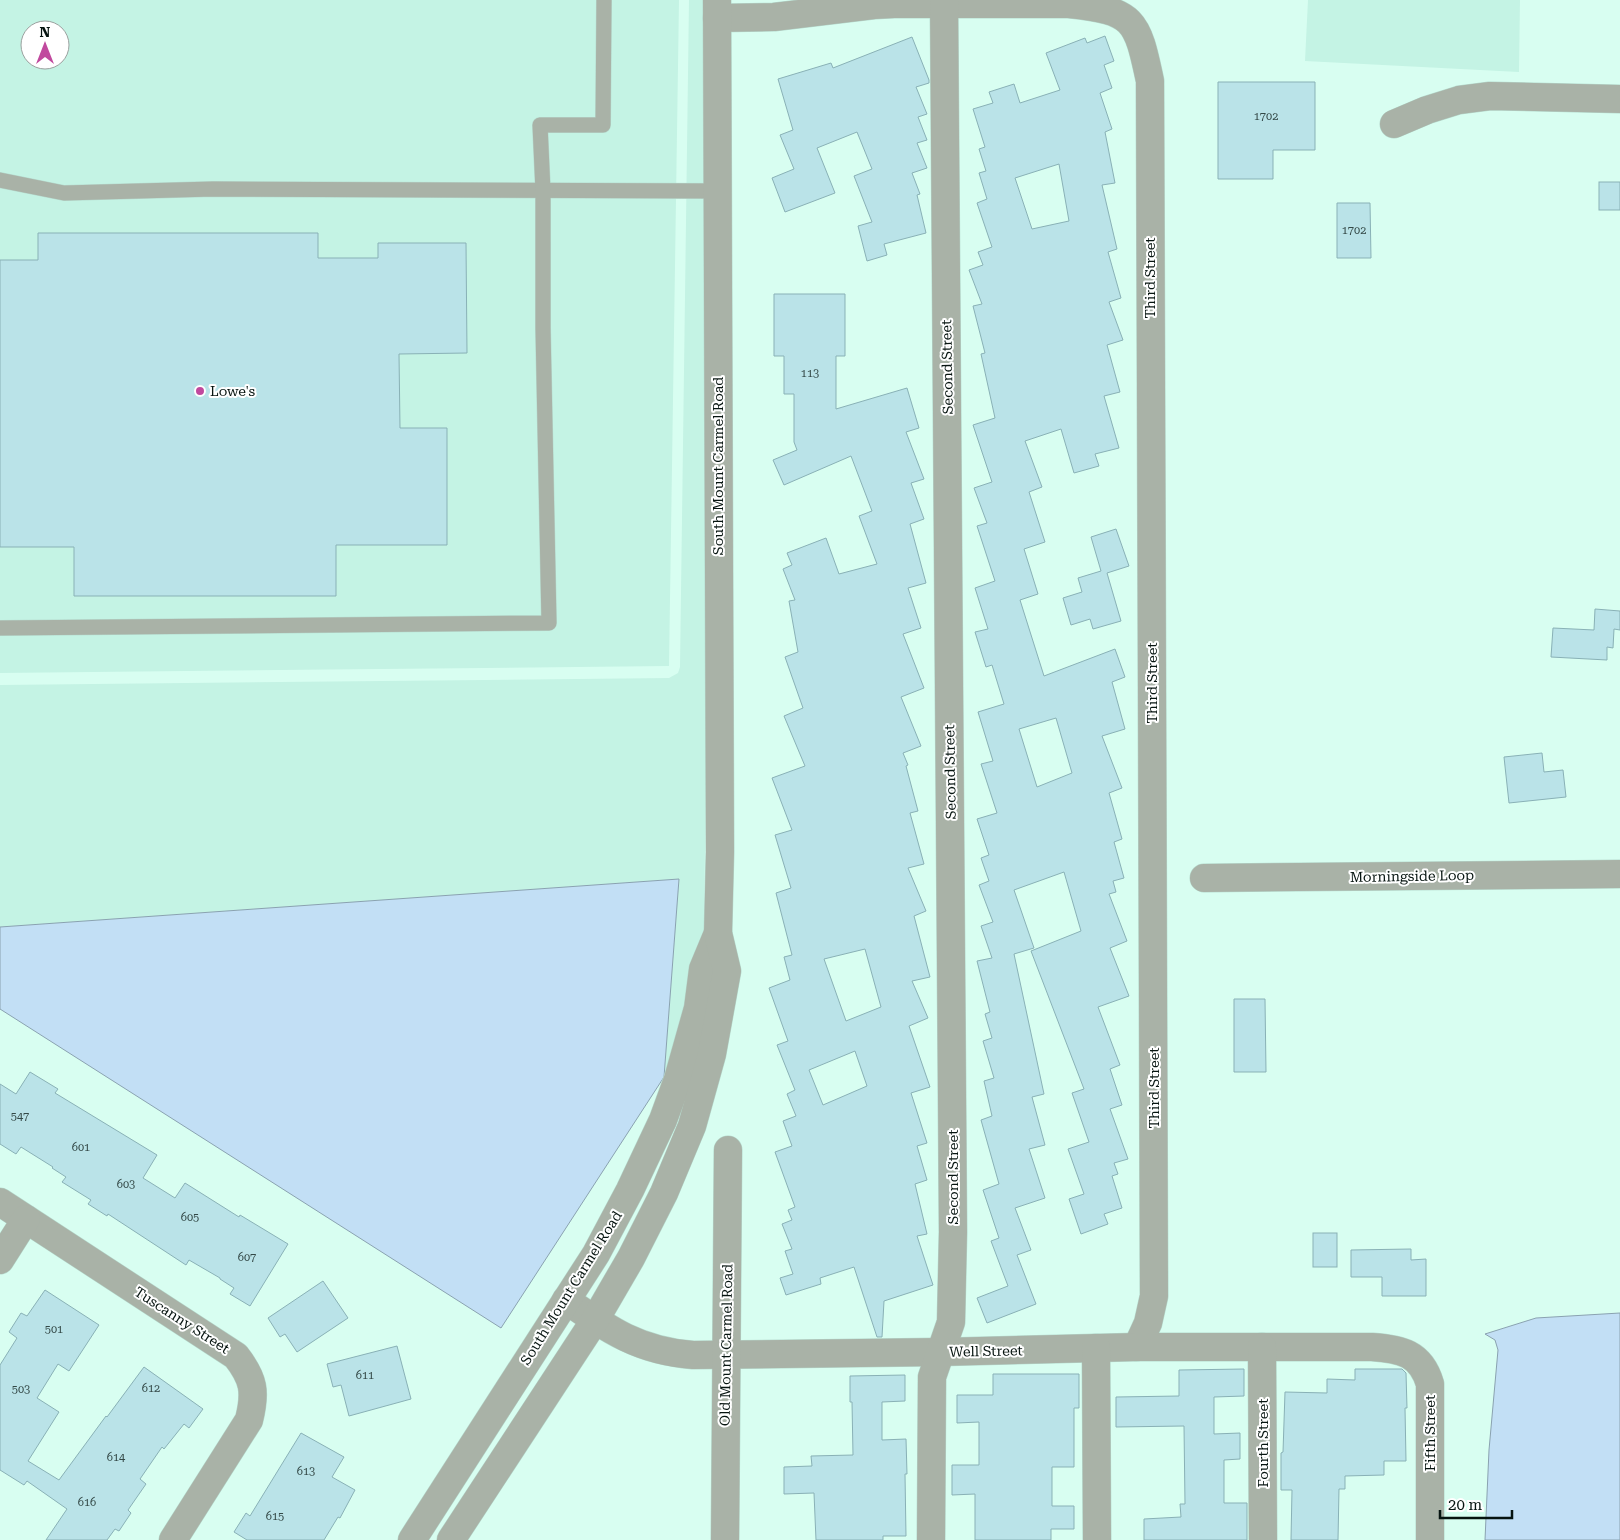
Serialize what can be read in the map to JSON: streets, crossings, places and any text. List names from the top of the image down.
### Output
{
  "streets": {
    "street": [
      "Third Street",
      "Second Street",
      "South Mount Carmel Road",
      "Morningside Loop",
      "Tuscanny Street",
      "Old Mount Carmel Road",
      "Well Street",
      "Fifth Street",
      "Fourth Street"
    ]
  },
  "crossings": [
    ["Third Street", "Well Street"],
    ["Second Street", "Well Street"],
    ["South Mount Carmel Road", "Well Street"],
    ["Old Mount Carmel Road", "Well Street"],
    ["Well Street", "Fifth Street"],
    ["Well Street", "Fourth Street"]
  ],
  "places": ["Lowe's"],
  "house_numbers": [
    "1702",
    "1702",
    "113",
    "547",
    "601",
    "603",
    "605",
    "607",
    "501",
    "611",
    "612",
    "503",
    "614",
    "613",
    "616",
    "615"
  ],
  "scale_bar": "20 m",
  "north": "top"
}
